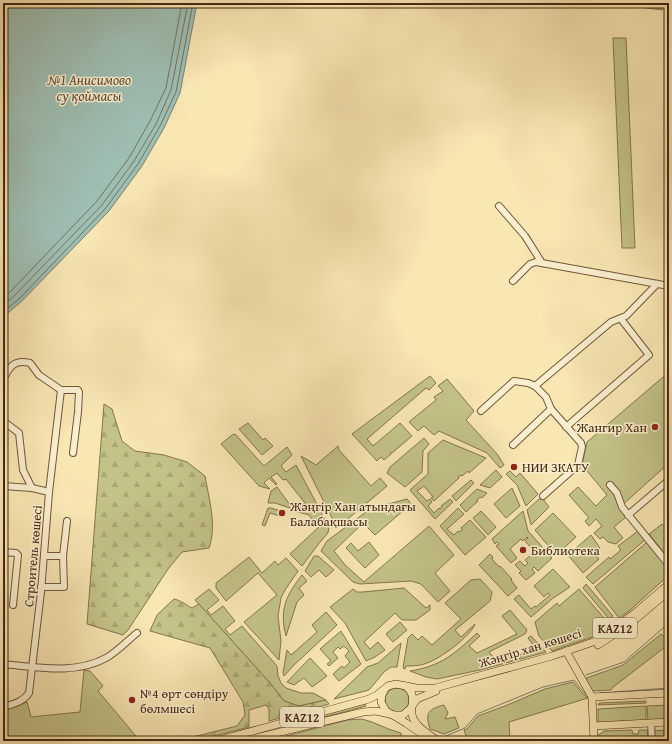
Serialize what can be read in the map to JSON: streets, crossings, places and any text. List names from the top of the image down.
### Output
{
  "streets": {
    "main road": ["KAZ12", "Жәңгір хан көшесі"],
    "street": ["Строитель көшесі"]
  },
  "water": ["№1 Анисимово су қоймасы"],
  "places": [
    "Жангир Хан",
    "НИИ ЗКАТУ",
    "Жәңгір Хан атындағы Балабақшасы",
    "Библиотека",
    "№4 өрт сөндіру бөлмшесі"
  ]
}
